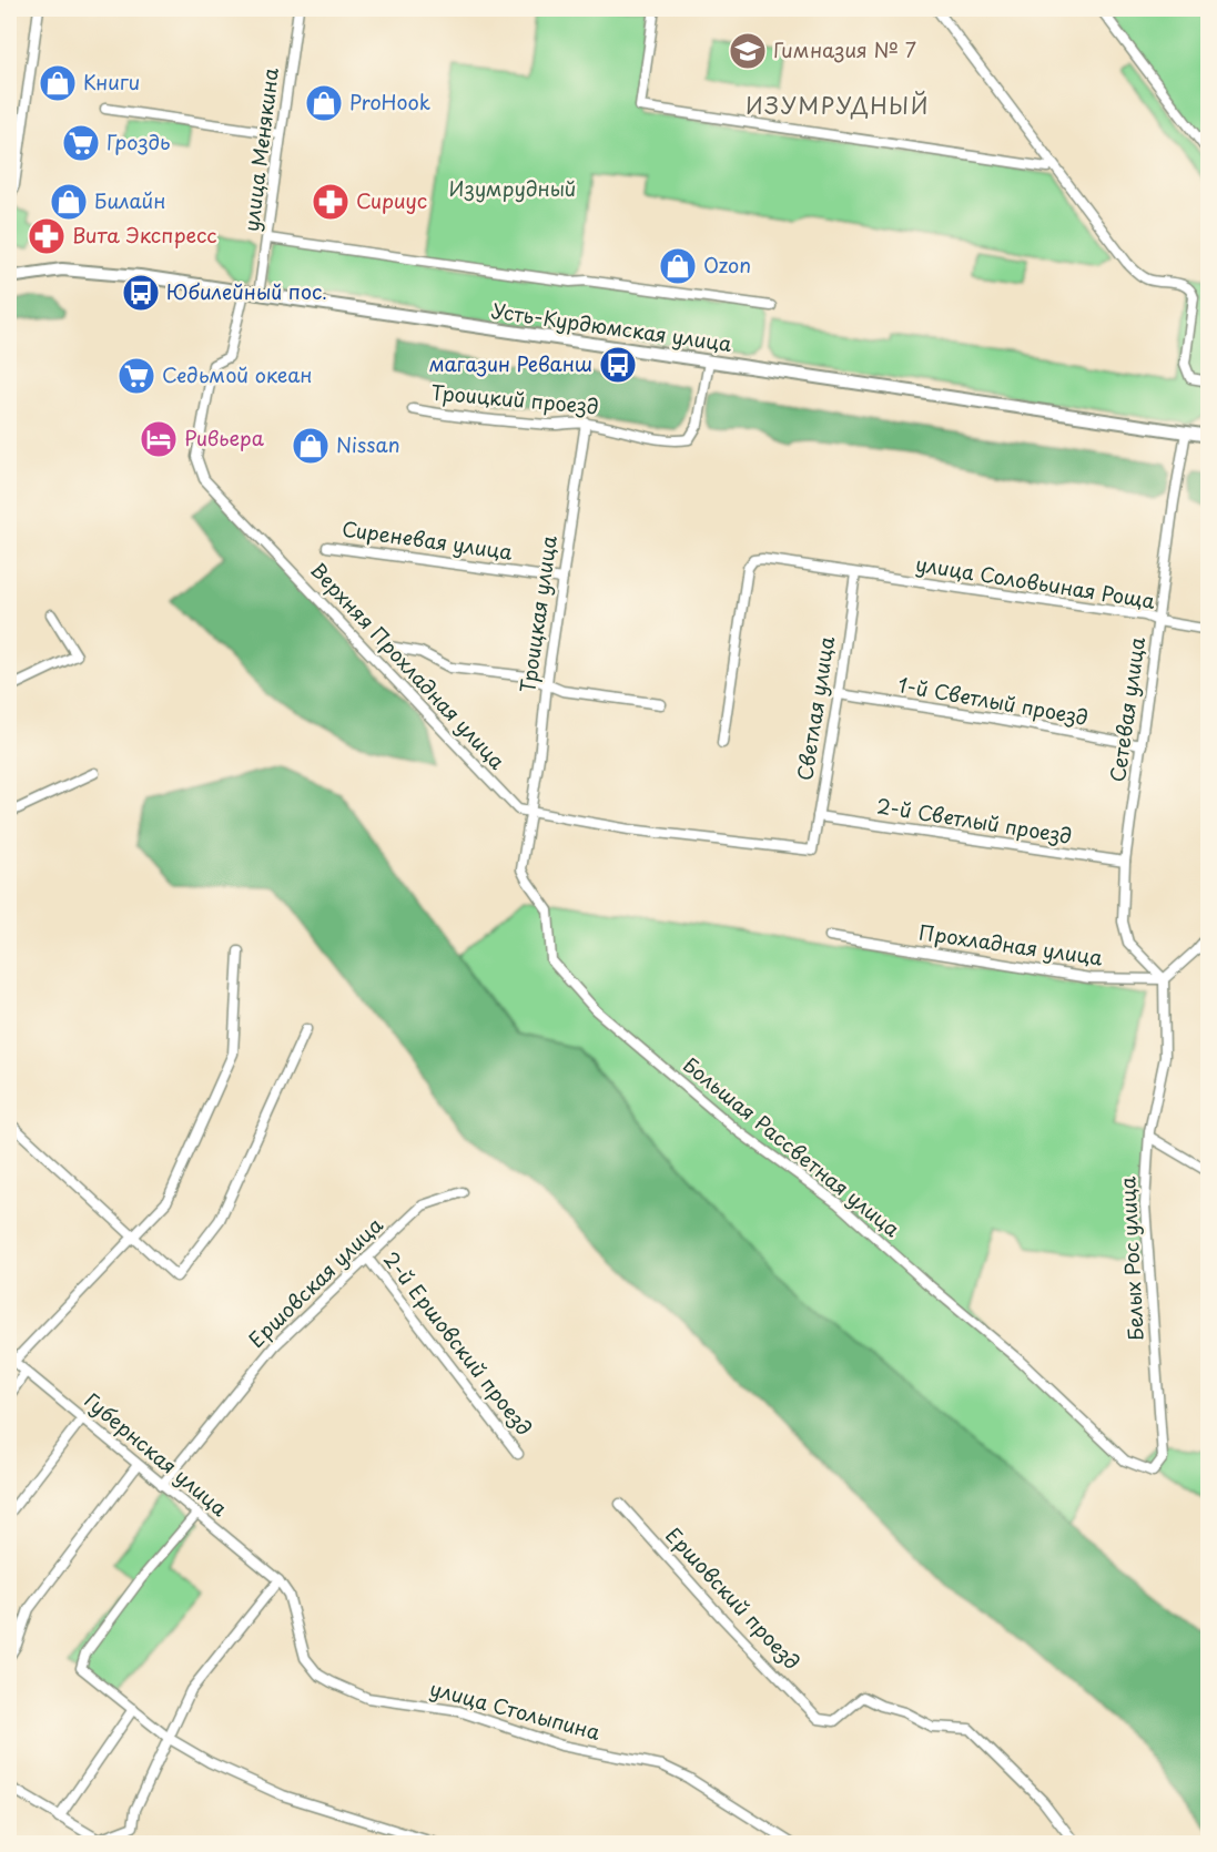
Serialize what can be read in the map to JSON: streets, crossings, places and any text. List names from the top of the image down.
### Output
{
  "streets": {
    "main road": ["Усть-Курдюмская улица"],
    "street": [
      "улица Менякина",
      "Троицкий проезд",
      "Сиреневая улица",
      "улица Соловьиная Роща",
      "Троицкая улица",
      "Верхняя Прохладная улица",
      "1-й Светлый проезд",
      "Светлая улица",
      "Сетевая улица",
      "2-й Светлый проезд",
      "Прохладная улица",
      "Большая Рассветная улица",
      "Белых Рос улица",
      "Ершовская улица",
      "2-й Ершовский проезд",
      "Губернская улица",
      "Ершовский проезд",
      "улица Столыпина"
    ]
  },
  "crossings": [
    ["улица Менякина", "Усть-Курдюмская улица"],
    ["Усть-Курдюмская улица", "Троицкий проезд"],
    ["Усть-Курдюмская улица", "Верхняя Прохладная улица"],
    ["Усть-Курдюмская улица", "Сетевая улица"],
    ["Троицкий проезд", "Троицкая улица"],
    ["Сиреневая улица", "Троицкая улица"],
    ["улица Соловьиная Роща", "Светлая улица"],
    ["улица Соловьиная Роща", "Сетевая улица"],
    ["Троицкая улица", "Верхняя Прохладная улица"],
    ["Троицкая улица", "Большая Рассветная улица"],
    ["Верхняя Прохладная улица", "Светлая улица"],
    ["Верхняя Прохладная улица", "Большая Рассветная улица"],
    ["1-й Светлый проезд", "Светлая улица"],
    ["1-й Светлый проезд", "Сетевая улица"],
    ["Светлая улица", "2-й Светлый проезд"],
    ["Сетевая улица", "2-й Светлый проезд"],
    ["Сетевая улица", "Прохладная улица"],
    ["Сетевая улица", "Белых Рос улица"],
    ["Прохладная улица", "Белых Рос улица"],
    ["Большая Рассветная улица", "Белых Рос улица"],
    ["Ершовская улица", "2-й Ершовский проезд"],
    ["Ершовская улица", "Губернская улица"],
    ["Губернская улица", "улица Столыпина"]
  ],
  "districts": ["ИЗУМРУДНЫЙ"],
  "parks": ["Изумрудный"],
  "places": {
    "school or university": ["Гимназия № 7"],
    "shop": [
      "Книги",
      "ProHook",
      "Билайн",
      "Ozon",
      "Nissan"
    ],
    "supermarket": ["Гроздь", "Седьмой океан"],
    "pharmacy": ["Сириус", "Вита Экспресс"],
    "bus stop": ["Юбилейный пос.", "магазин Реванш"],
    "hotel": ["Ривьера"]
  }
}
